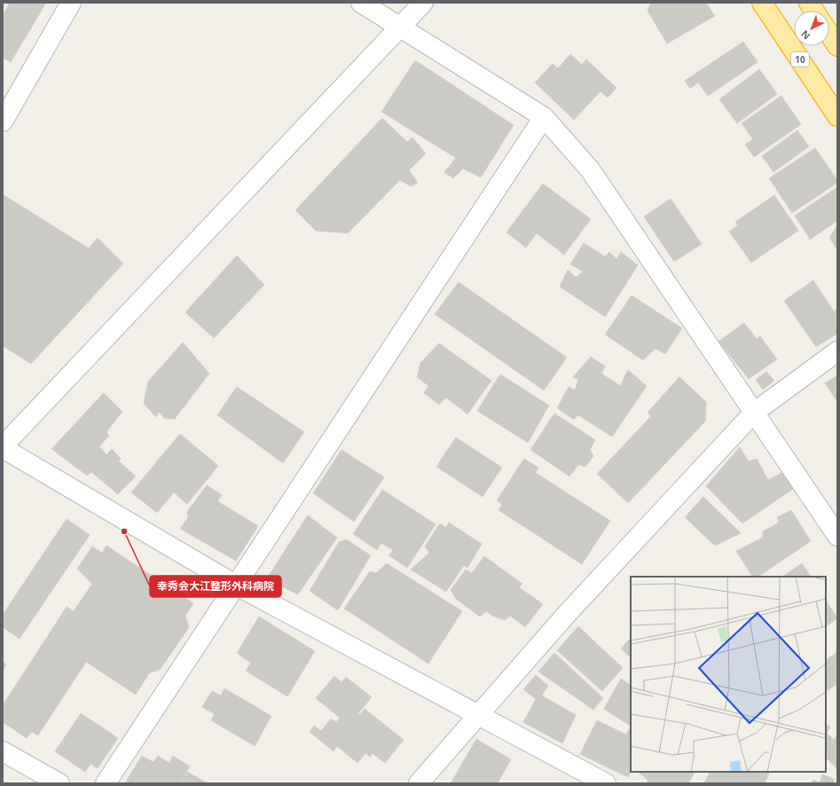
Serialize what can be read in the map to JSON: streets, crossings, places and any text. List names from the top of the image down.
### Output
{
  "streets": {
    "highway": ["10"]
  },
  "places": ["幸秀会大江整形外科病院"],
  "north": "bottom left"
}
